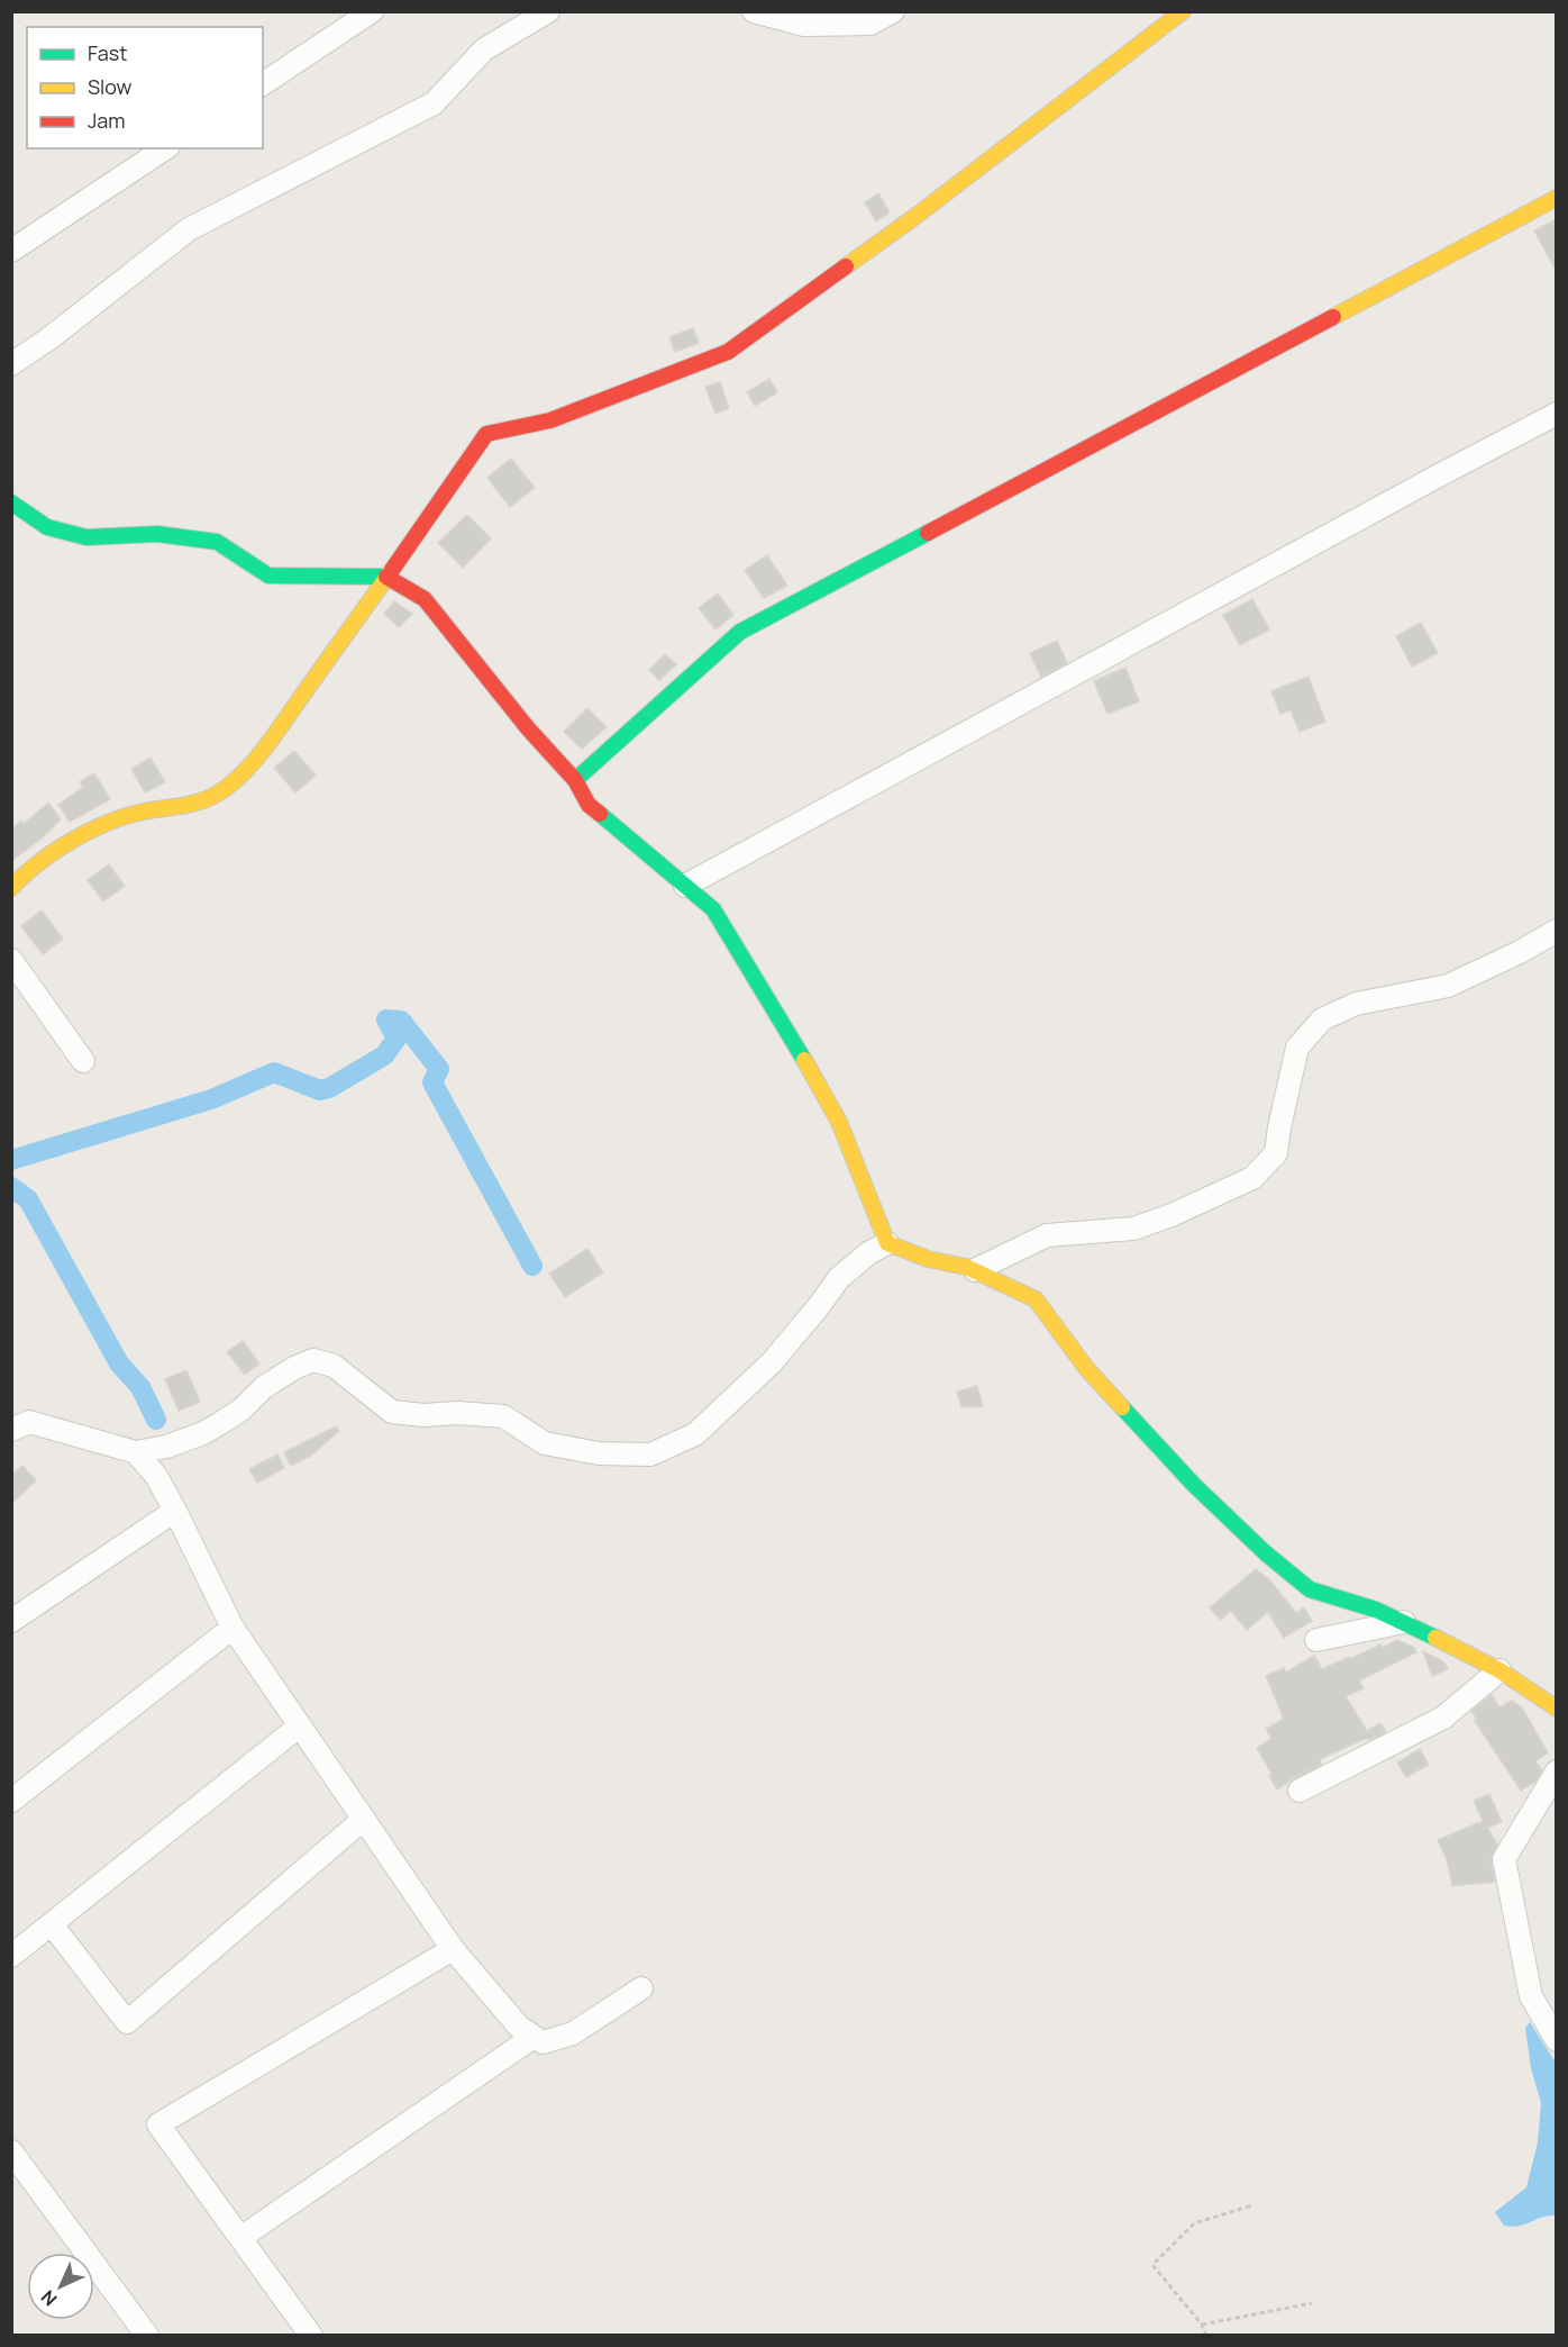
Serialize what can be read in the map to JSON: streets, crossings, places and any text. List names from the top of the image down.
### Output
{
  "legend": ["Fast", "Slow", "Jam"],
  "north": "bottom left"
}
